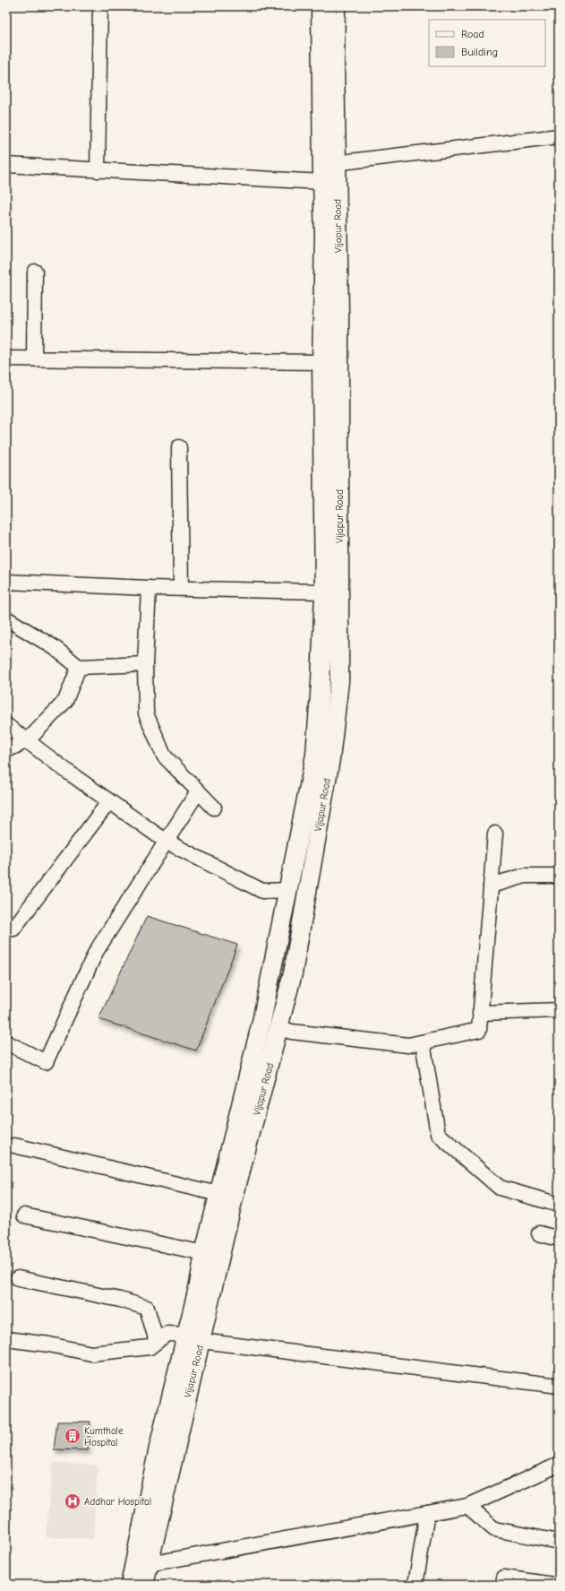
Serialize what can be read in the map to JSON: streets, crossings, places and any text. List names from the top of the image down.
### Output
{
  "streets": {
    "main road": ["Vijapur Road"]
  },
  "places": {
    "building": ["Kumthale Hospital"],
    "hospital": ["Addhar Hospital"]
  },
  "legend": ["Road", "Building"]
}
